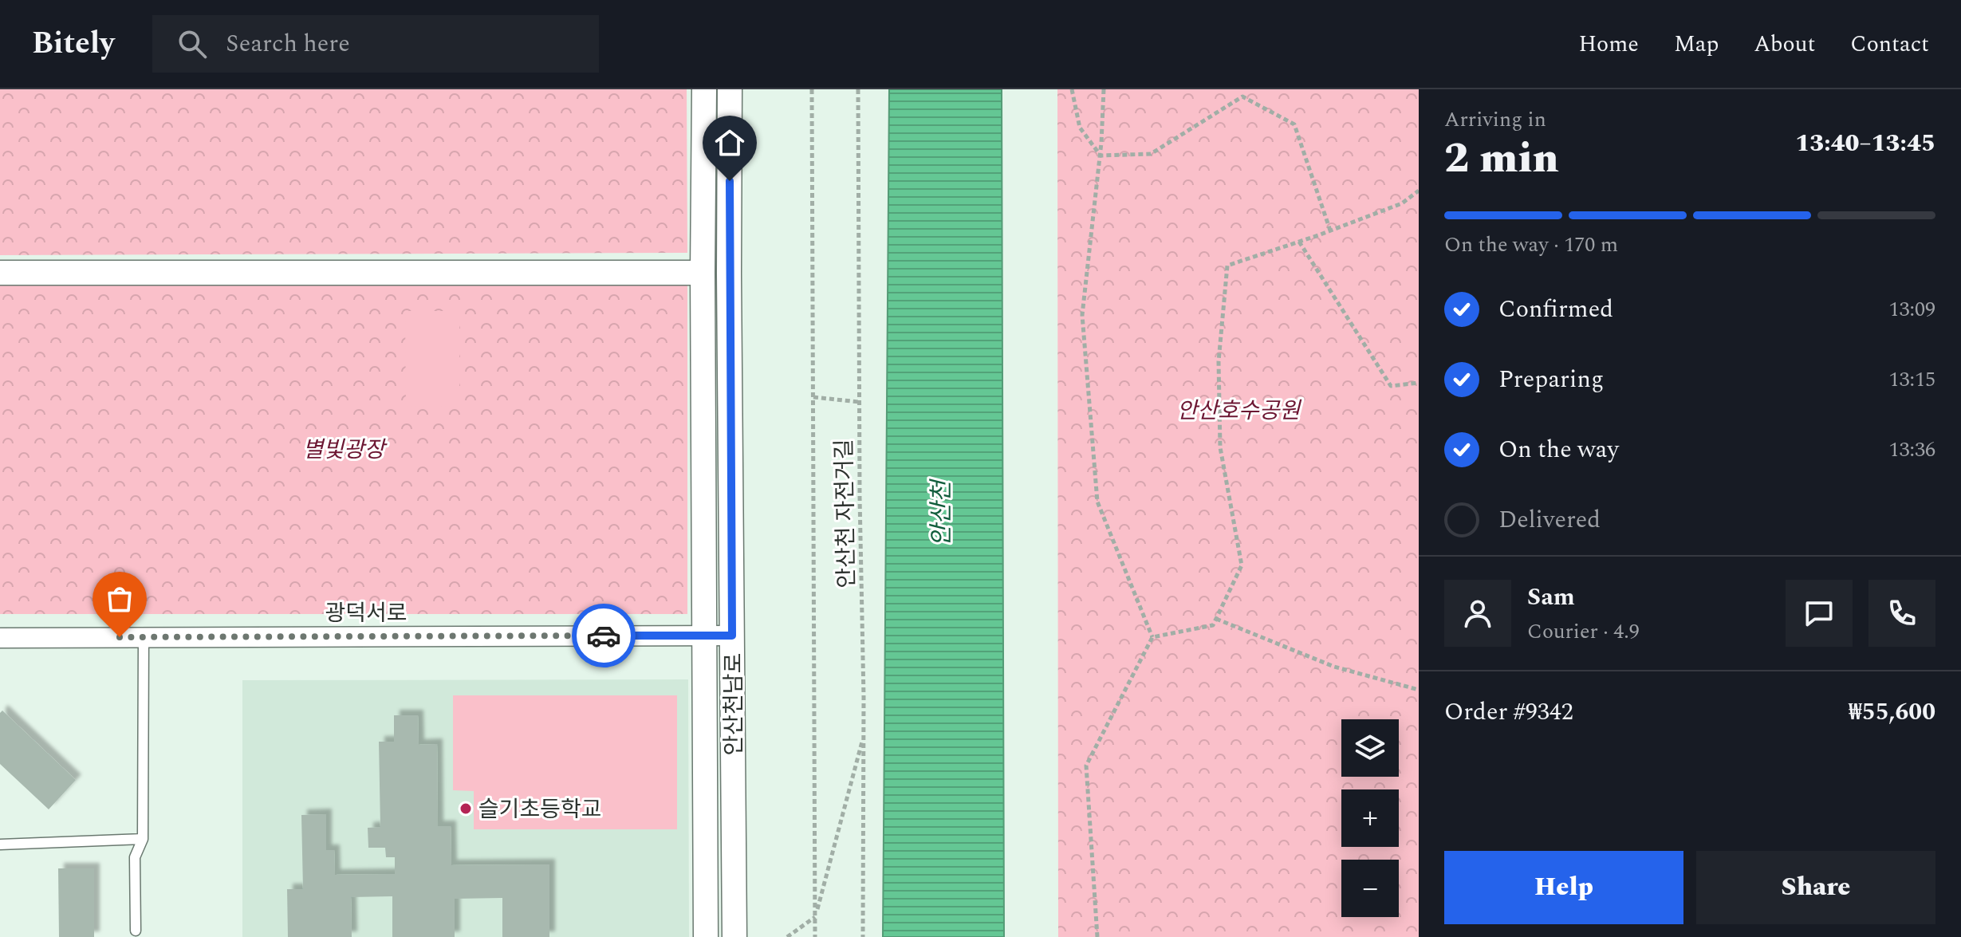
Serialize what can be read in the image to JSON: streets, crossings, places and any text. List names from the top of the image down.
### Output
{
  "streets": {
    "street": ["광덕서로", "안산천남로"],
    "path": ["안산천 자전거길"]
  },
  "crossings": [
    ["광덕서로", "안산천남로"]
  ],
  "water": ["안산천"],
  "parks": ["안산호수공원", "별빛광장"],
  "places": ["슬기초등학교"],
  "page": {
    "header": "Bitely",
    "search": "Search here",
    "nav": [
      "Home",
      "Map",
      "About",
      "Contact"
    ],
    "heading": ["2 min", "Arriving in", "13:40–13:45"],
    "panel": [
      "Sam",
      "Courier · 4.9",
      "Order #9342",
      "₩55,600"
    ],
    "bar": "On the way · 170 m",
    "list": [
      ["Confirmed", "13:09"],
      ["Preparing", "13:15"],
      ["On the way", "13:36"],
      "Delivered"
    ],
    "map_buttons": ["+", "−"],
    "buttons": ["Help", "Share"]
  }
}
